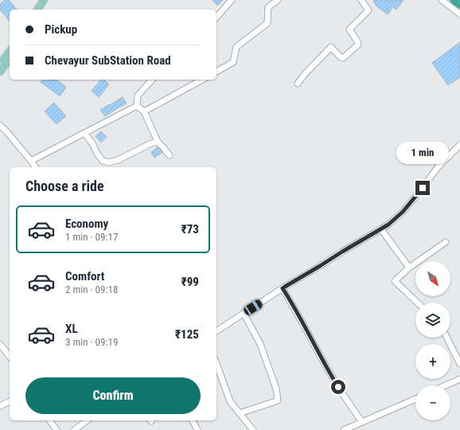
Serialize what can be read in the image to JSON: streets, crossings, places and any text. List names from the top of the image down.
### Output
{
  "north": "bottom right",
  "page": {
    "banner": ["Pickup", "Chevayur SubStation Road"],
    "bubble": "1 min",
    "heading": "Choose a ride",
    "list": [
      {
        "name": "Economy",
        "note": "1 min · 09:17",
        "value": "₹73"
      },
      {
        "name": "Comfort",
        "note": "2 min · 09:18",
        "value": "₹99"
      },
      {
        "name": "XL",
        "note": "3 min · 09:19",
        "value": "₹125"
      }
    ],
    "map_buttons": ["+", "−"],
    "buttons": "Confirm"
  }
}
